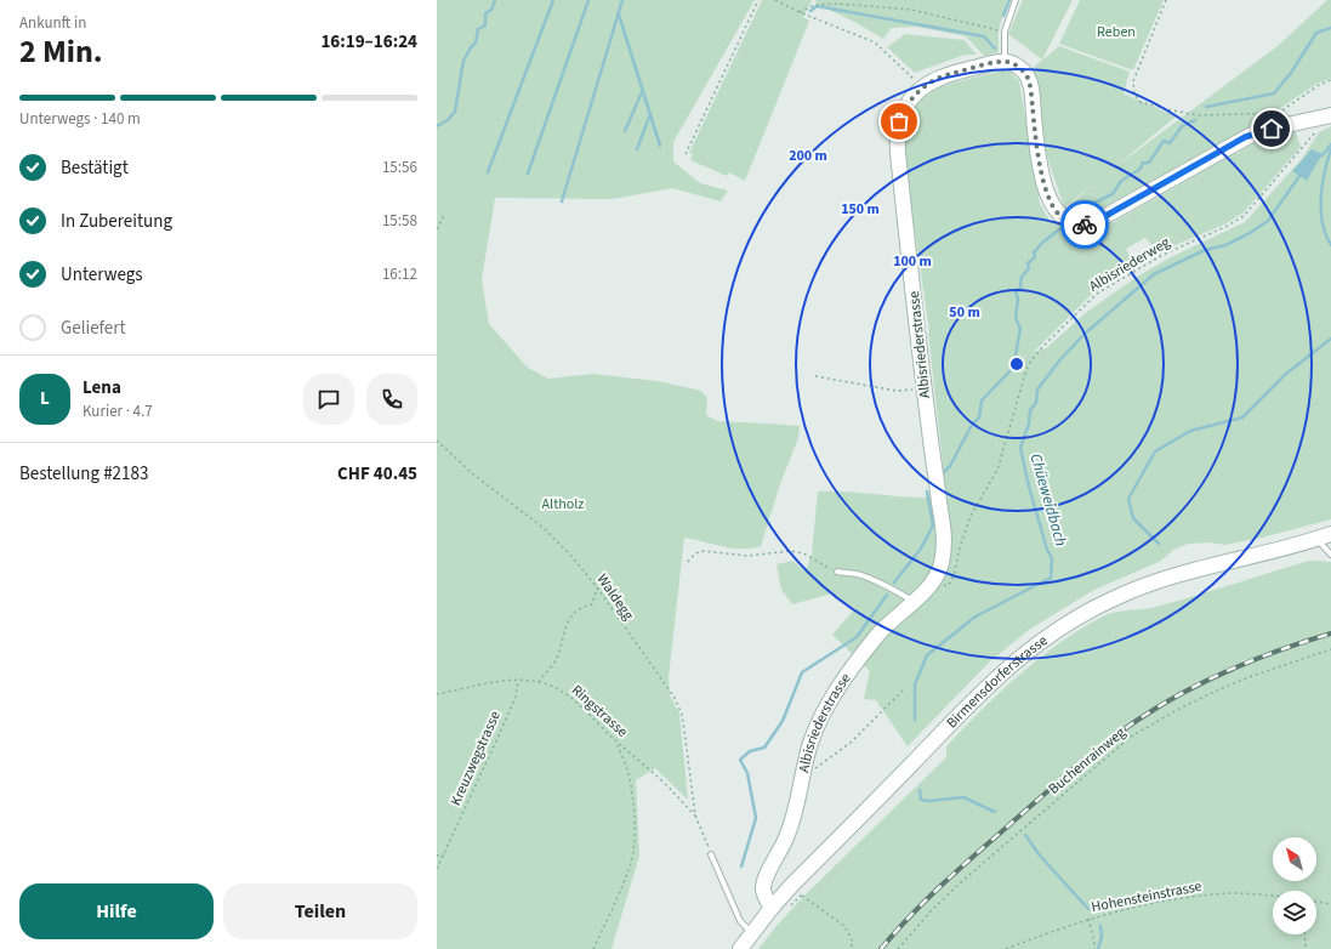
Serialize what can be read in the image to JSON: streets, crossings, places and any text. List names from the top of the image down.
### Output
{
  "streets": {
    "main road": ["Albisriederstrasse", "Birmensdorferstrasse"],
    "path": [
      "Albisriederweg",
      "Waldegg",
      "Ringstrasse",
      "Kreuzwegstrasse",
      "Buchenrainweg",
      "Hohensteinstrasse"
    ]
  },
  "crossings": [
    ["Albisriederweg", "Albisriederstrasse"],
    ["Albisriederstrasse", "Birmensdorferstrasse"],
    ["Waldegg", "Ringstrasse"],
    ["Ringstrasse", "Kreuzwegstrasse"]
  ],
  "water": ["Chüeweidbach"],
  "parks": ["Reben", "Altholz"],
  "north": "top left",
  "page": {
    "heading": ["2 Min.", "Ankunft in", "16:19–16:24"],
    "panel": [
      "Lena",
      "Kurier · 4.7",
      "Bestellung #2183",
      "CHF 40.45"
    ],
    "bar": "Unterwegs · 140 m",
    "list": [
      ["Bestätigt", "15:56"],
      ["In Zubereitung", "15:58"],
      ["Unterwegs", "16:12"],
      "Geliefert"
    ],
    "round": "L",
    "buttons": ["Hilfe", "Teilen"]
  },
  "rings": [
    "200 m",
    "150 m",
    "100 m",
    "50 m"
  ]
}
